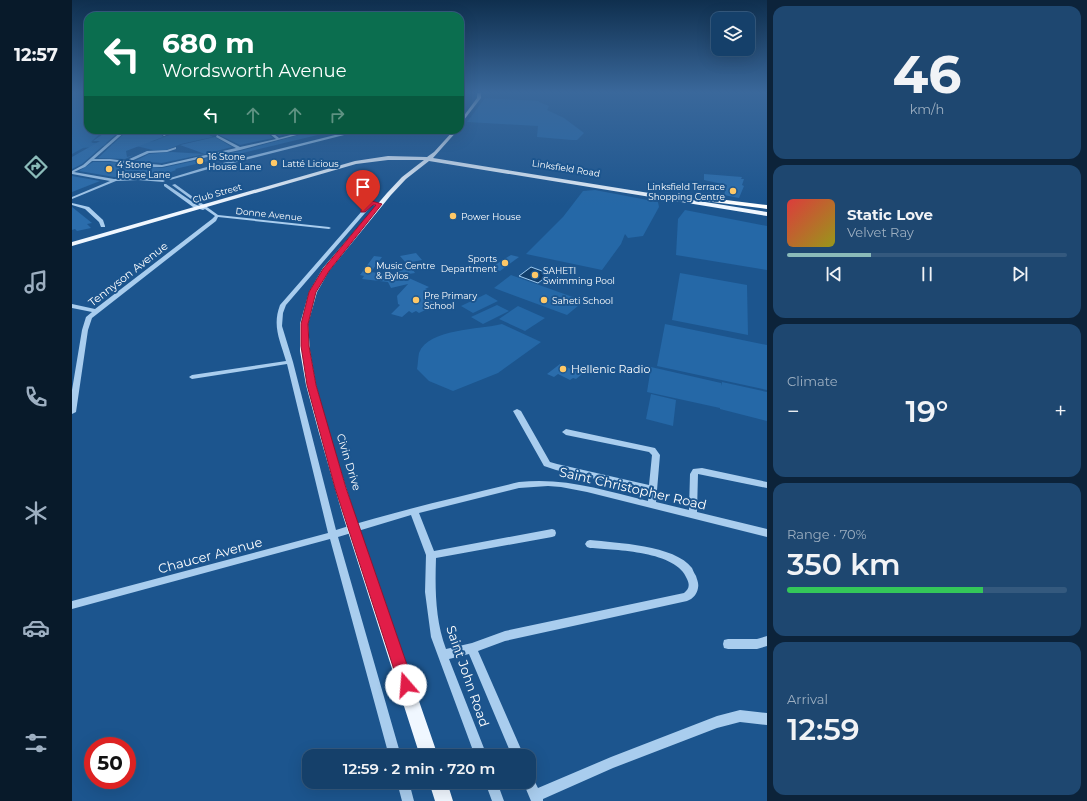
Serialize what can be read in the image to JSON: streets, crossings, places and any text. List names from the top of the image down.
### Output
{
  "streets": {
    "main road": ["Linksfield Road", "Club Street", "Civin Drive"],
    "street": [
      "Donne Avenue",
      "Tennyson Avenue",
      "Saint Christopher Road",
      "Chaucer Avenue",
      "Saint John Road"
    ]
  },
  "crossings": [
    ["Linksfield Road", "Club Street"],
    ["Linksfield Road", "Civin Drive"],
    ["Donne Avenue", "Tennyson Avenue"],
    ["Civin Drive", "Saint Christopher Road"],
    ["Civin Drive", "Chaucer Avenue"],
    ["Saint Christopher Road", "Chaucer Avenue"],
    ["Saint Christopher Road", "Saint John Road"]
  ],
  "places": [
    "16 Stone House Lane",
    "Latté Licious",
    "4 Stone House Lane",
    "Linksfield Terrace Shopping Centre",
    "Power House",
    "Sports Department",
    "Music Centre & Bylos",
    "SAHETI Swimming Pool",
    "Pre Primary School",
    "Saheti School",
    "Hellenic Radio"
  ],
  "page": {
    "tabs": "12:57",
    "tile": [
      ["46", "km/h"],
      "Climate",
      ["Range · 70%", "350 km"],
      ["Arrival", "12:59"]
    ],
    "turn": ["680 m", "Wordsworth Avenue"],
    "song": ["Static Love", "Velvet Ray"],
    "heat": ["−", "19°", "+"],
    "limit": "50",
    "trip": "12:59 · 2 min · 720 m"
  }
}
